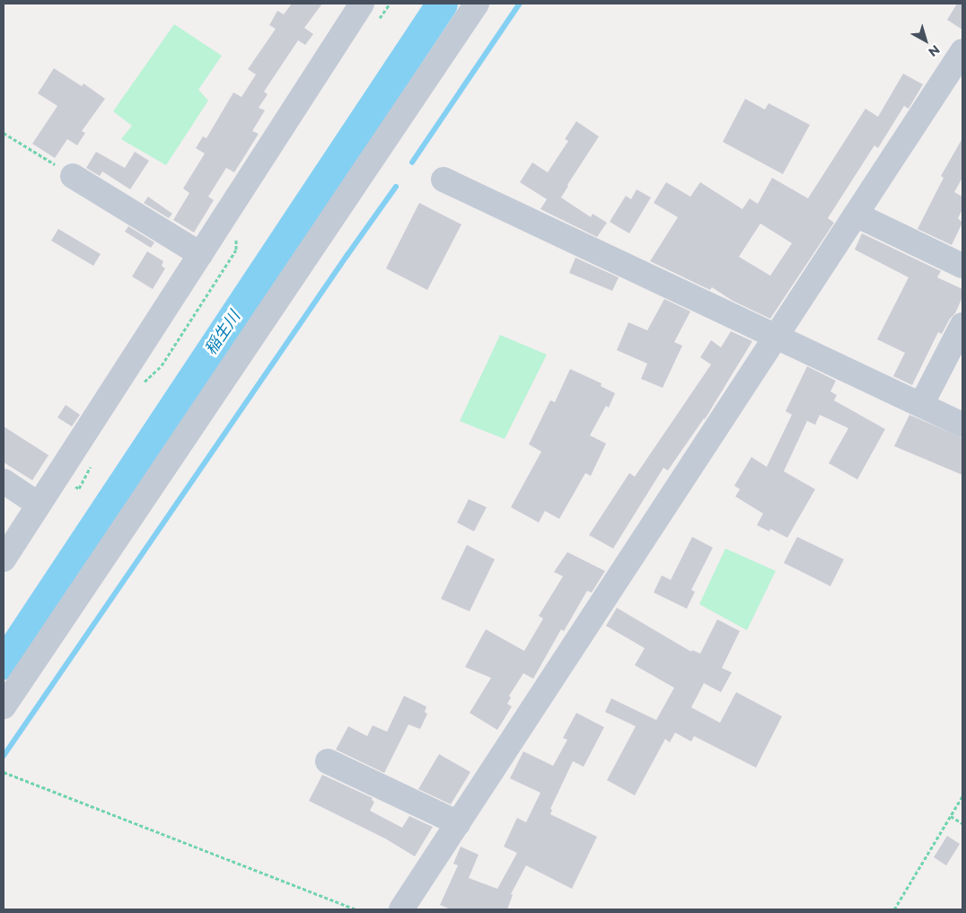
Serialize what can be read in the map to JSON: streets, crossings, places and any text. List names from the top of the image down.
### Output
{
  "water": ["稲生川"],
  "north": "bottom right"
}
